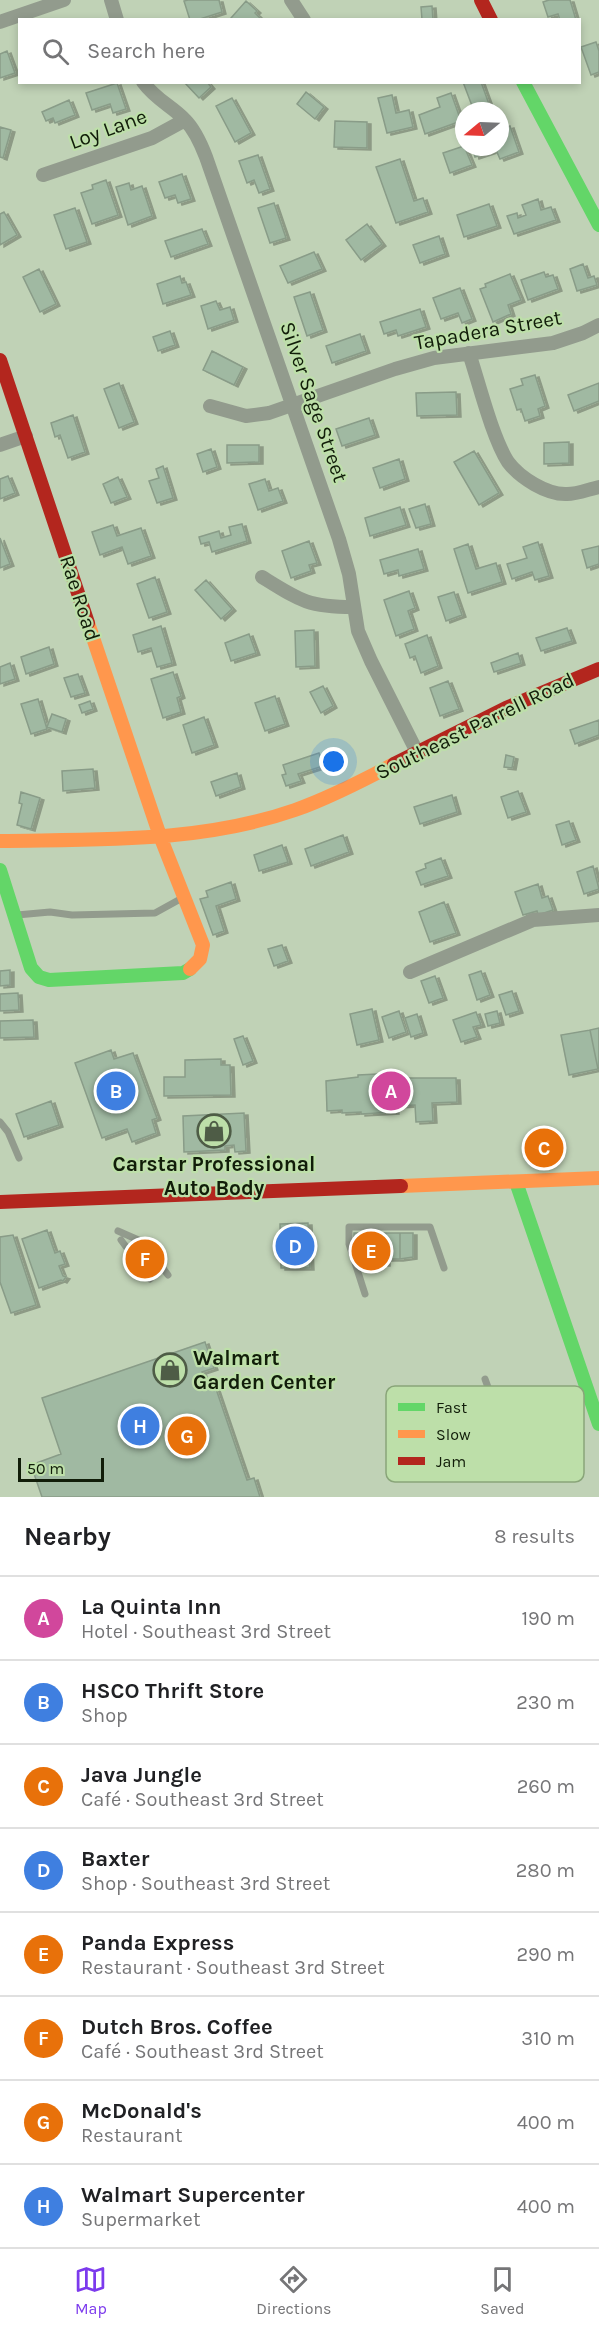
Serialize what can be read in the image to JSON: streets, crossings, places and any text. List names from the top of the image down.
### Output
{
  "streets": {
    "street": [
      "Loy Lane",
      "Tapadera Street",
      "Silver Sage Street",
      "Rae Road",
      "Southeast Parrell Road"
    ]
  },
  "crossings": [
    ["Loy Lane", "Silver Sage Street"],
    ["Tapadera Street", "Silver Sage Street"],
    ["Silver Sage Street", "Southeast Parrell Road"],
    ["Rae Road", "Southeast Parrell Road"]
  ],
  "places": {
    "shop": ["Carstar Professional Auto Body", "Walmart Garden Center"]
  },
  "legend": ["Fast", "Slow", "Jam"],
  "scale_bar": "50 m",
  "north": "left",
  "page": {
    "search": "Search here",
    "pins": [
      "A",
      "B",
      "C",
      "D",
      "E",
      "F",
      "H",
      "G"
    ],
    "scale": "50 m",
    "heading": ["Nearby", "8 results"],
    "list": [
      {
        "mark": "A",
        "name": "La Quinta Inn",
        "note": "Hotel · Southeast 3rd Street",
        "value": "190 m"
      },
      {
        "mark": "B",
        "name": "HSCO Thrift Store",
        "note": "Shop",
        "value": "230 m"
      },
      {
        "mark": "C",
        "name": "Java Jungle",
        "note": "Café · Southeast 3rd Street",
        "value": "260 m"
      },
      {
        "mark": "D",
        "name": "Baxter",
        "note": "Shop · Southeast 3rd Street",
        "value": "280 m"
      },
      {
        "mark": "E",
        "name": "Panda Express",
        "note": "Restaurant · Southeast 3rd Street",
        "value": "290 m"
      },
      {
        "mark": "F",
        "name": "Dutch Bros. Coffee",
        "note": "Café · Southeast 3rd Street",
        "value": "310 m"
      },
      {
        "mark": "G",
        "name": "McDonald's",
        "note": "Restaurant",
        "value": "400 m"
      },
      {
        "mark": "H",
        "name": "Walmart Supercenter",
        "note": "Supermarket",
        "value": "400 m"
      }
    ],
    "nav": ["Map", "Directions", "Saved"]
  }
}
